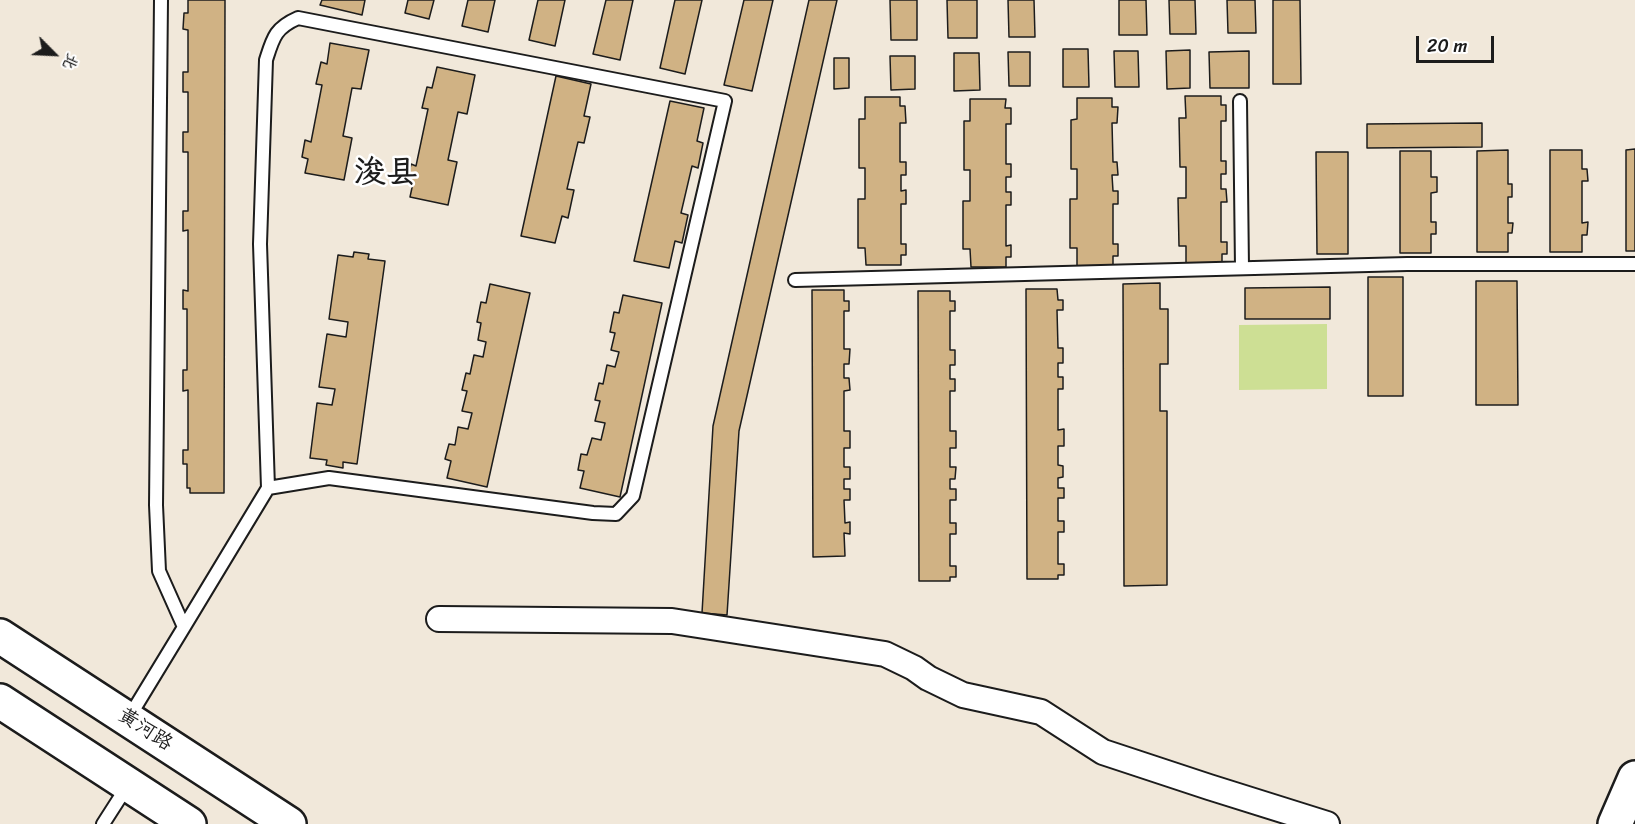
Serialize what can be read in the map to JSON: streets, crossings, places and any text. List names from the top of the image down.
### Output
{
  "streets": {
    "main road": ["黄河路"]
  },
  "districts": ["浚县"],
  "scale_bar": "20 m",
  "north": "bottom right"
}
